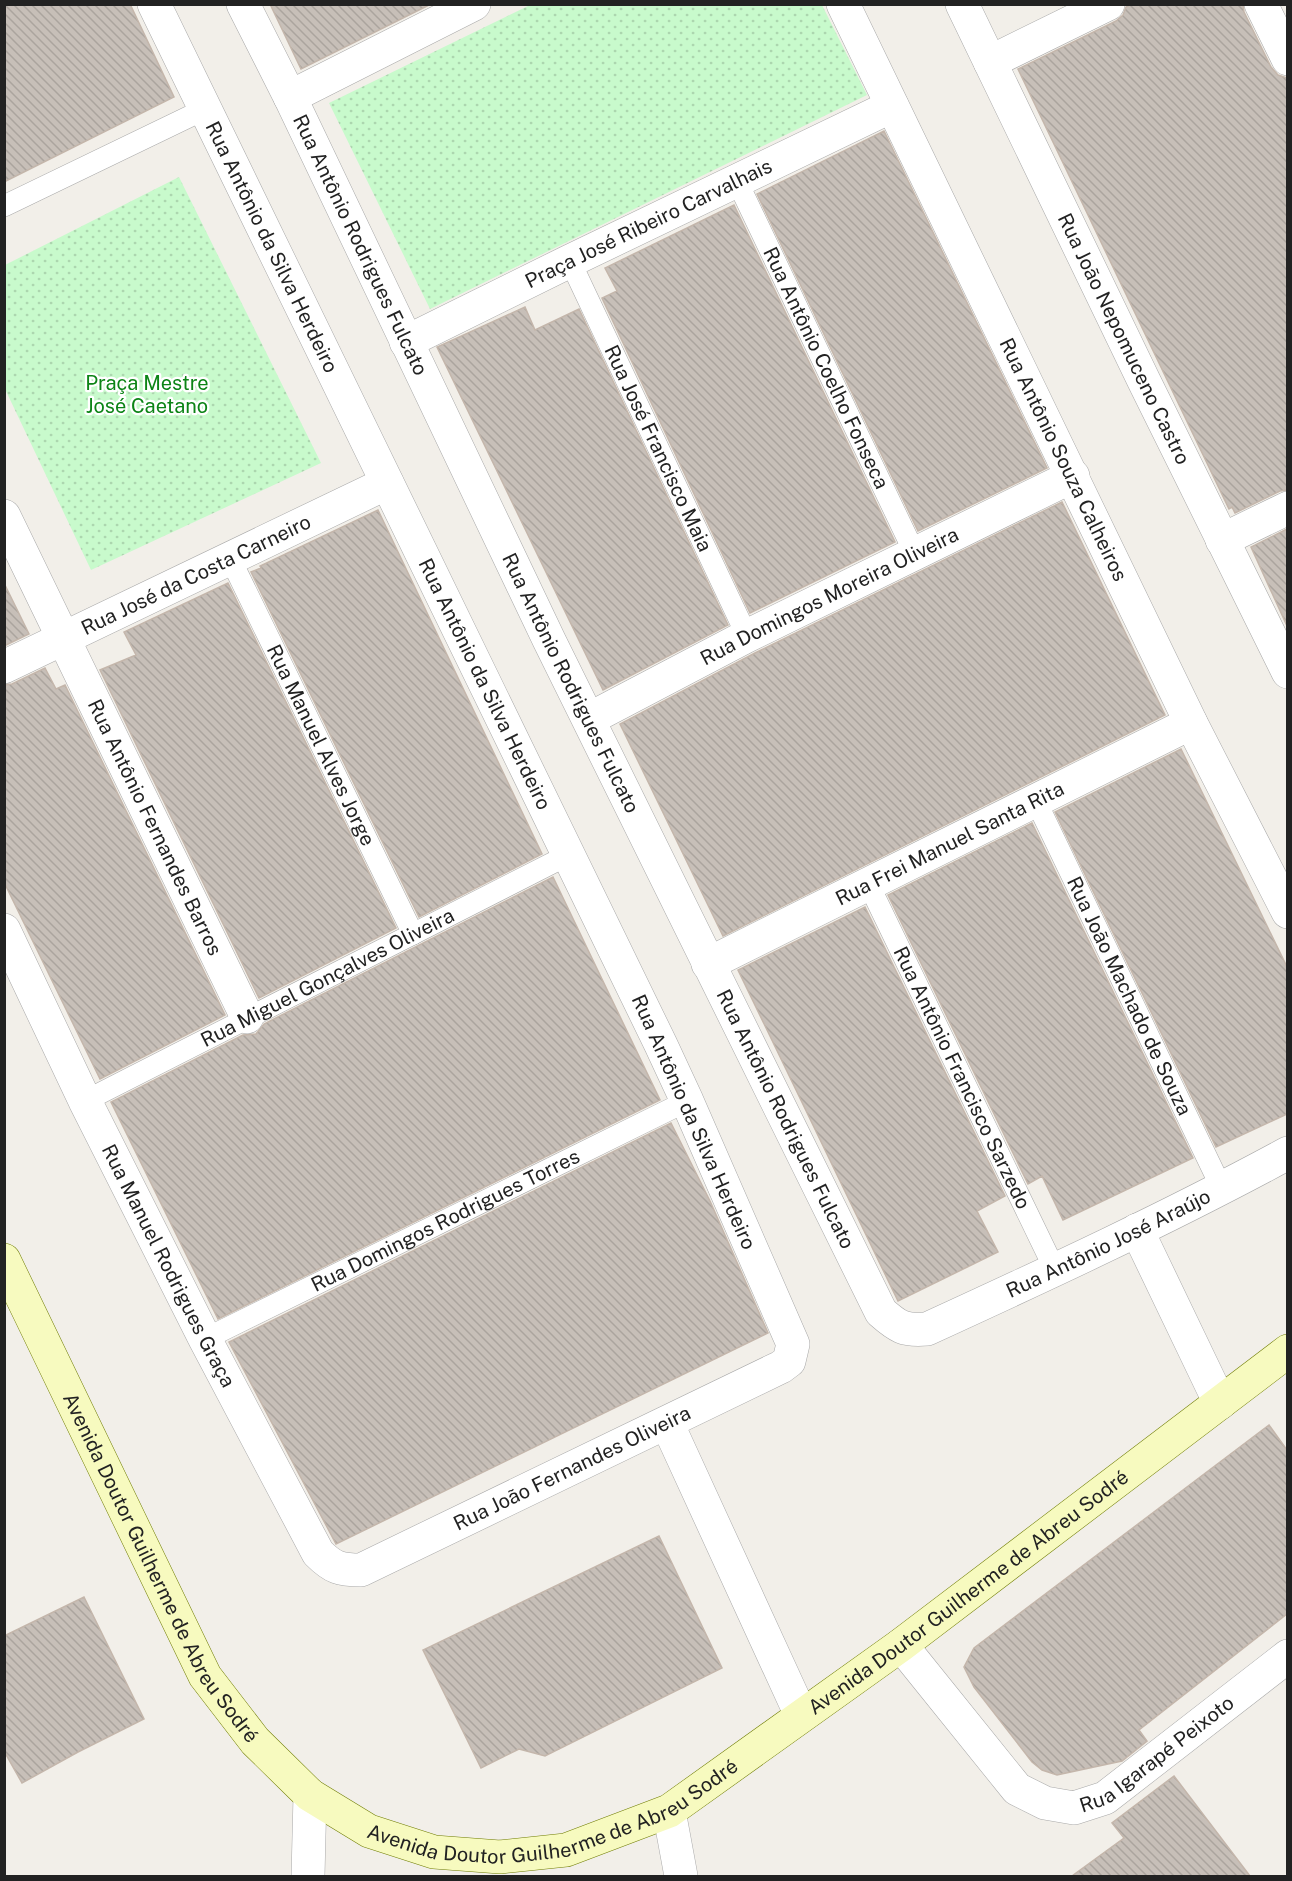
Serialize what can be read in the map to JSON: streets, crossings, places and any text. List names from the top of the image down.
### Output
{
  "streets": {
    "street": [
      "Praça José Ribeiro Carvalhais",
      "Rua Antônio Rodrigues Fulcato",
      "Rua Antônio da Silva Herdeiro",
      "Rua João Nepomuceno Castro",
      "Rua Antônio Souza Calheiros",
      "Rua José da Costa Carneiro",
      "Rua Domingos Moreira Oliveira",
      "Rua Antônio Fernandes Barros",
      "Rua Frei Manuel Santa Rita",
      "Rua Antônio José Araújo",
      "Rua Manuel Rodrigues Graça",
      "Rua João Fernandes Oliveira",
      "Avenida Doutor Guilherme de Abreu Sodré",
      "Rua Igarapé Peixoto"
    ],
    "lane": [
      "Rua Antônio Coelho Fonseca",
      "Rua José Francisco Maia",
      "Rua Manuel Alves Jorge",
      "Rua Miguel Gonçalves Oliveira",
      "Rua João Machado de Souza",
      "Rua Antônio Francisco Sarzedo",
      "Rua Domingos Rodrigues Torres"
    ]
  },
  "crossings": [
    ["Praça José Ribeiro Carvalhais", "Rua Antônio Rodrigues Fulcato"],
    ["Praça José Ribeiro Carvalhais", "Rua Antônio Coelho Fonseca"],
    ["Praça José Ribeiro Carvalhais", "Rua José Francisco Maia"],
    ["Praça José Ribeiro Carvalhais", "Rua Antônio Souza Calheiros"],
    ["Rua Antônio Rodrigues Fulcato", "Rua Domingos Moreira Oliveira"],
    ["Rua Antônio Rodrigues Fulcato", "Rua Frei Manuel Santa Rita"],
    ["Rua Antônio Rodrigues Fulcato", "Rua Antônio José Araújo"],
    ["Rua Antônio da Silva Herdeiro", "Rua José da Costa Carneiro"],
    ["Rua Antônio da Silva Herdeiro", "Rua Miguel Gonçalves Oliveira"],
    ["Rua Antônio da Silva Herdeiro", "Rua Domingos Rodrigues Torres"],
    ["Rua Antônio da Silva Herdeiro", "Rua João Fernandes Oliveira"],
    ["Rua Antônio Coelho Fonseca", "Rua Domingos Moreira Oliveira"],
    ["Rua José Francisco Maia", "Rua Domingos Moreira Oliveira"],
    ["Rua Antônio Souza Calheiros", "Rua Domingos Moreira Oliveira"],
    ["Rua Antônio Souza Calheiros", "Rua Frei Manuel Santa Rita"],
    ["Rua José da Costa Carneiro", "Rua Manuel Alves Jorge"],
    ["Rua José da Costa Carneiro", "Rua Antônio Fernandes Barros"],
    ["Rua Manuel Alves Jorge", "Rua Miguel Gonçalves Oliveira"],
    ["Rua Antônio Fernandes Barros", "Rua Miguel Gonçalves Oliveira"],
    ["Rua Frei Manuel Santa Rita", "Rua João Machado de Souza"],
    ["Rua Frei Manuel Santa Rita", "Rua Antônio Francisco Sarzedo"],
    ["Rua Miguel Gonçalves Oliveira", "Rua Manuel Rodrigues Graça"],
    ["Rua João Machado de Souza", "Rua Antônio José Araújo"],
    ["Rua Antônio Francisco Sarzedo", "Rua Antônio José Araújo"],
    ["Rua Domingos Rodrigues Torres", "Rua Manuel Rodrigues Graça"],
    ["Rua Manuel Rodrigues Graça", "Rua João Fernandes Oliveira"],
    ["Avenida Doutor Guilherme de Abreu Sodré", "Rua Igarapé Peixoto"]
  ],
  "parks": ["Praça Mestre José Caetano"]
}
